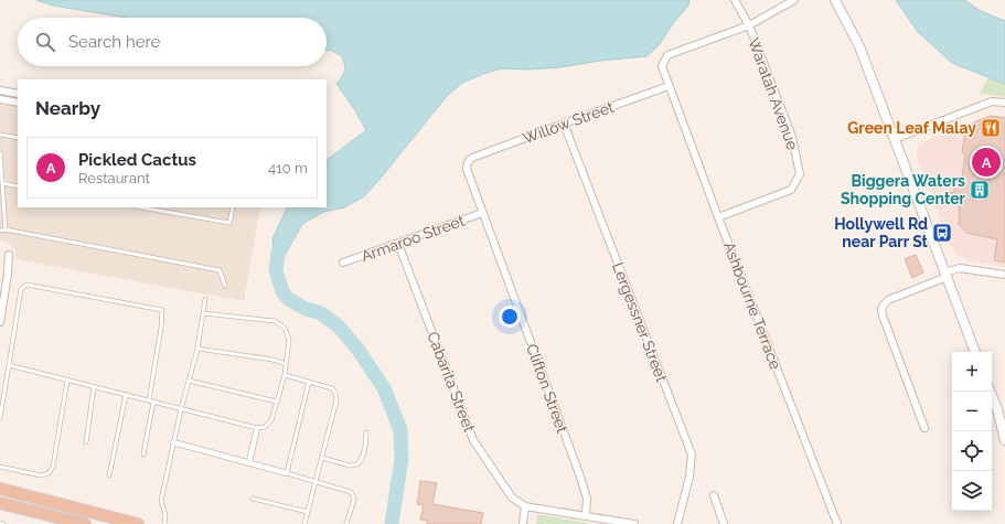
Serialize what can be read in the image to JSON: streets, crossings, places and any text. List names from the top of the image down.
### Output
{
  "streets": {
    "street": [
      "Waratah Avenue",
      "Willow Street",
      "Armaroo Street",
      "Ashbourne Terrace",
      "Lergessner Street",
      "Cabarita Street",
      "Clifton Street"
    ]
  },
  "crossings": [
    ["Waratah Avenue", "Ashbourne Terrace"],
    ["Willow Street", "Ashbourne Terrace"],
    ["Willow Street", "Lergessner Street"],
    ["Willow Street", "Clifton Street"],
    ["Armaroo Street", "Cabarita Street"],
    ["Armaroo Street", "Clifton Street"]
  ],
  "places": {
    "restaurant": ["Green Leaf Malay"],
    "building": ["Biggera Waters Shopping Center"],
    "bus stop": ["Hollywell Rd near Parr St"]
  },
  "page": {
    "search": "Search here",
    "heading": "Nearby",
    "list": [
      {
        "mark": "A",
        "name": "Pickled Cactus",
        "note": "Restaurant",
        "value": "410 m"
      }
    ],
    "pins": "A",
    "map_buttons": ["+", "−"]
  }
}
